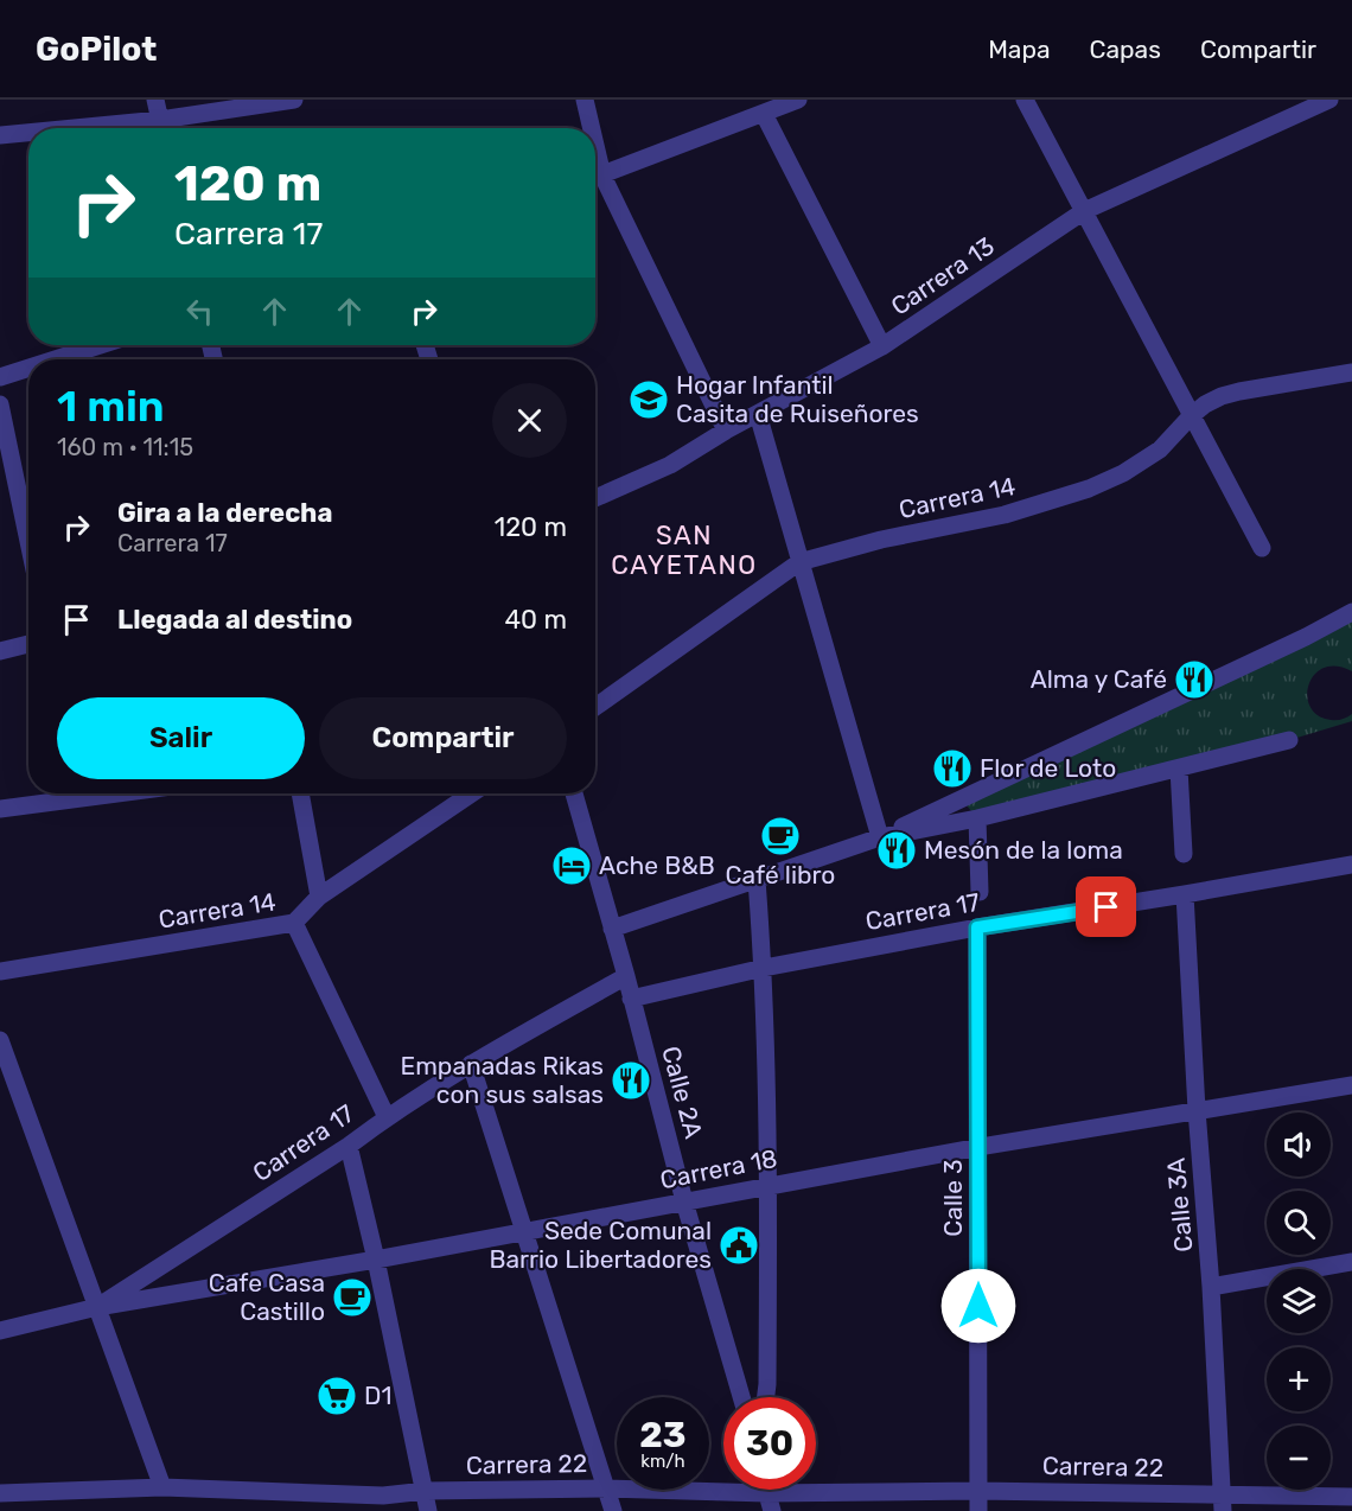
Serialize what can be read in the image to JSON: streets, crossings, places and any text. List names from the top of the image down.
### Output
{
  "streets": {
    "street": [
      "Carrera 13",
      "Carrera 14",
      "Carrera 17",
      "Calle 2A",
      "Carrera 18",
      "Calle 3",
      "Calle 3A",
      "Carrera 22"
    ]
  },
  "crossings": [
    ["Carrera 17", "Calle 2A"],
    ["Carrera 17", "Carrera 18"],
    ["Carrera 17", "Calle 3"],
    ["Carrera 17", "Calle 3A"],
    ["Calle 2A", "Carrera 18"],
    ["Carrera 18", "Calle 3"],
    ["Carrera 18", "Calle 3A"],
    ["Calle 3", "Carrera 22"],
    ["Calle 3A", "Carrera 22"]
  ],
  "districts": ["SAN CAYETANO"],
  "places": {
    "school or university": ["Hogar Infantil Casita de Ruiseñores"],
    "restaurant": [
      "Alma y Café",
      "Flor de Loto",
      "Mesón de la loma",
      "Empanadas Rikas con sus salsas"
    ],
    "cafe": ["Café libro", "Cafe Casa Castillo"],
    "hotel": ["Ache B&B"],
    "public building": ["Sede Comunal Barrio Libertadores"],
    "supermarket": ["D1"]
  },
  "page": {
    "header": "GoPilot",
    "nav": ["Mapa", "Capas", "Compartir"],
    "turn": ["120 m", "Carrera 17"],
    "heading": ["1 min", "160 m · 11:15"],
    "list": [
      {
        "name": "Gira a la derecha",
        "note": "Carrera 17",
        "value": "120 m"
      },
      {
        "name": "Llegada al destino",
        "value": "40 m"
      }
    ],
    "buttons": ["Salir", "Compartir"],
    "map_buttons": ["+", "−"],
    "speed": "23 km/h",
    "limit": "30"
  }
}
